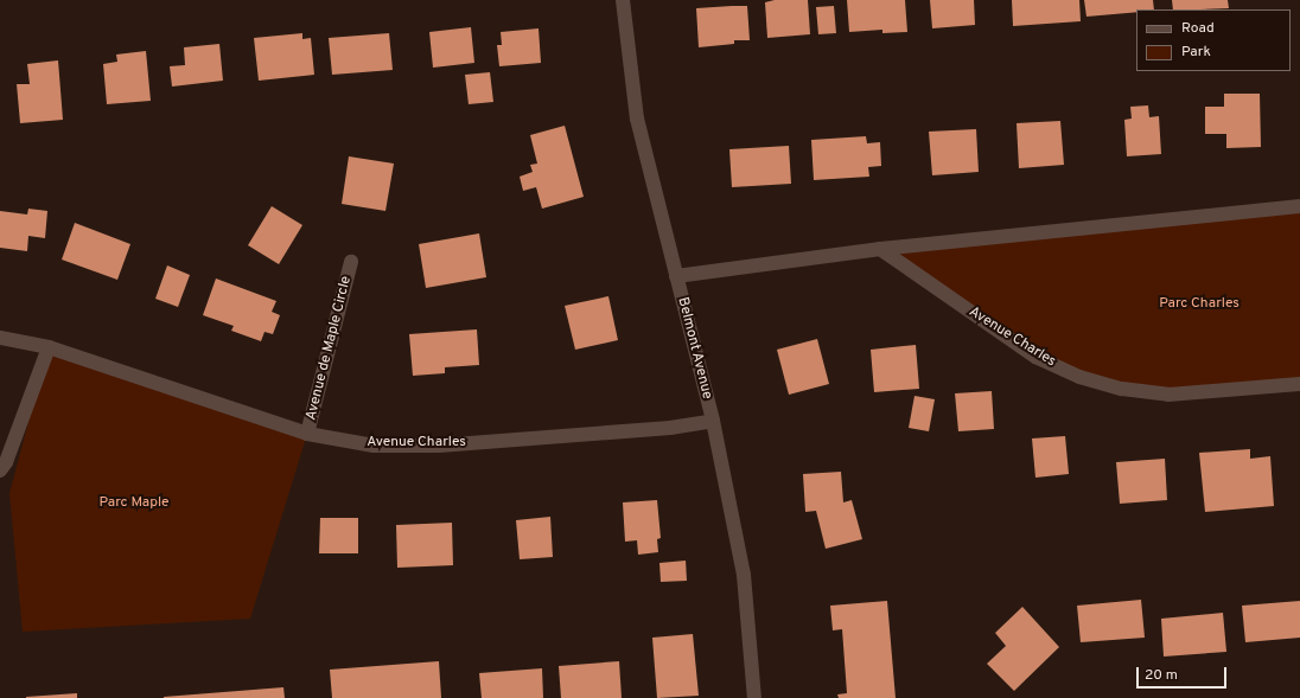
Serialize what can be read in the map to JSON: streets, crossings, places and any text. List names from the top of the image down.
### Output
{
  "streets": {
    "street": ["Avenue Charles", "Avenue de Maple Circle", "Belmont Avenue"]
  },
  "crossings": [
    ["Avenue Charles", "Avenue de Maple Circle"],
    ["Avenue Charles", "Belmont Avenue"]
  ],
  "parks": ["Parc Charles", "Parc Maple"],
  "legend": ["Road", "Park"],
  "scale_bar": "20 m"
}
